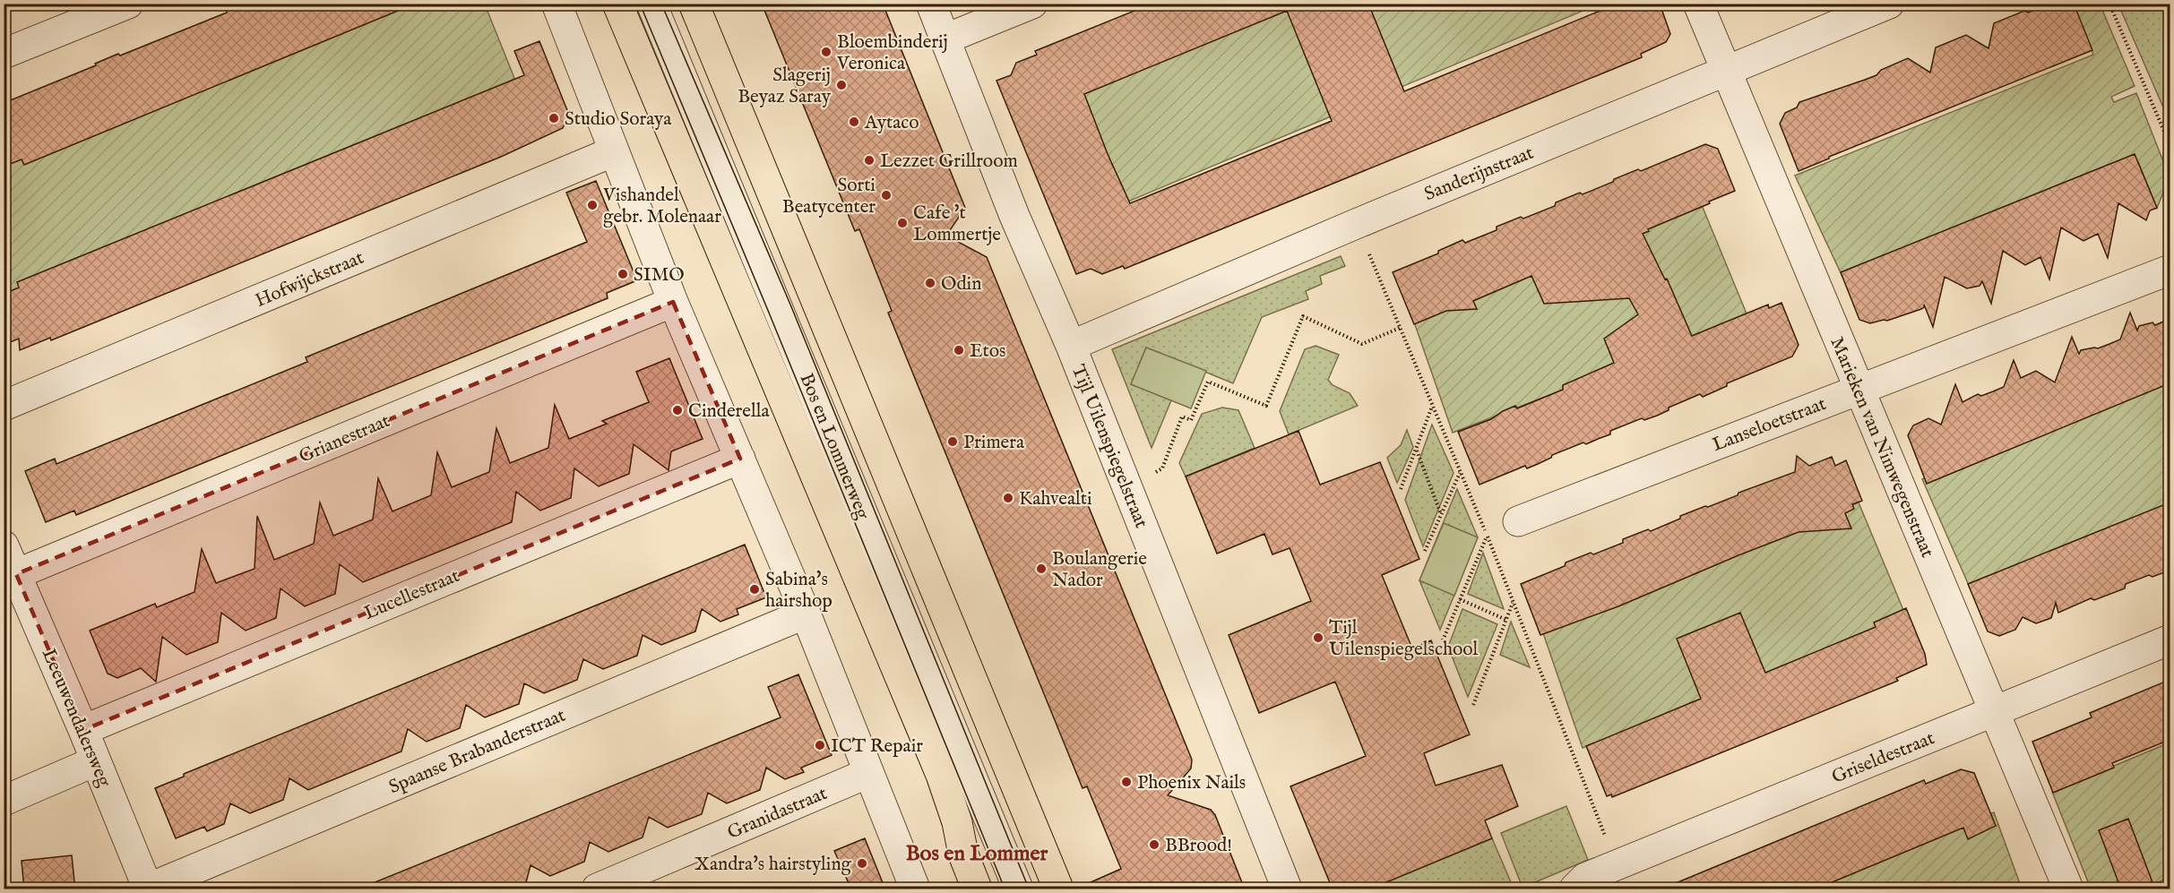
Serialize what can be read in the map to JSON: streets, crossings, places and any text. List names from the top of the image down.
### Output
{
  "streets": {
    "main road": ["Bos en Lommerweg"],
    "street": [
      "Sanderijnstraat",
      "Hofwijckstraat",
      "Lanseloetstraat",
      "Grianestraat",
      "Tijl Uilenspiegelstraat",
      "Marieken van Nimwegenstraat",
      "Lucellestraat",
      "Leeuwendalersweg",
      "Spaanse Brabanderstraat",
      "Griseldestraat",
      "Granidastraat"
    ]
  },
  "crossings": [
    ["Sanderijnstraat", "Tijl Uilenspiegelstraat"],
    ["Sanderijnstraat", "Marieken van Nimwegenstraat"],
    ["Lanseloetstraat", "Marieken van Nimwegenstraat"],
    ["Grianestraat", "Leeuwendalersweg"],
    ["Marieken van Nimwegenstraat", "Griseldestraat"],
    ["Lucellestraat", "Leeuwendalersweg"],
    ["Leeuwendalersweg", "Spaanse Brabanderstraat"]
  ],
  "districts": ["Bos en Lommer"],
  "places": [
    "Bloembinderij Veronica",
    "Slagerij Beyaz Saray",
    "Studio Soraya",
    "Aytaco",
    "Lezzet Grillroom",
    "Sorti Beatycenter",
    "Vishandel gebr. Molenaar",
    "Cafe 't Lommertje",
    "SIMO",
    "Odin",
    "Etos",
    "Cinderella",
    "Primera",
    "Kahvealti",
    "Boulangerie Nador",
    "Sabina's hairshop",
    "Tijl Uilenspiegelschool",
    "ICT Repair",
    "Phoenix Nails",
    "BBrood!",
    "Xandra's hairstyling"
  ]
}
